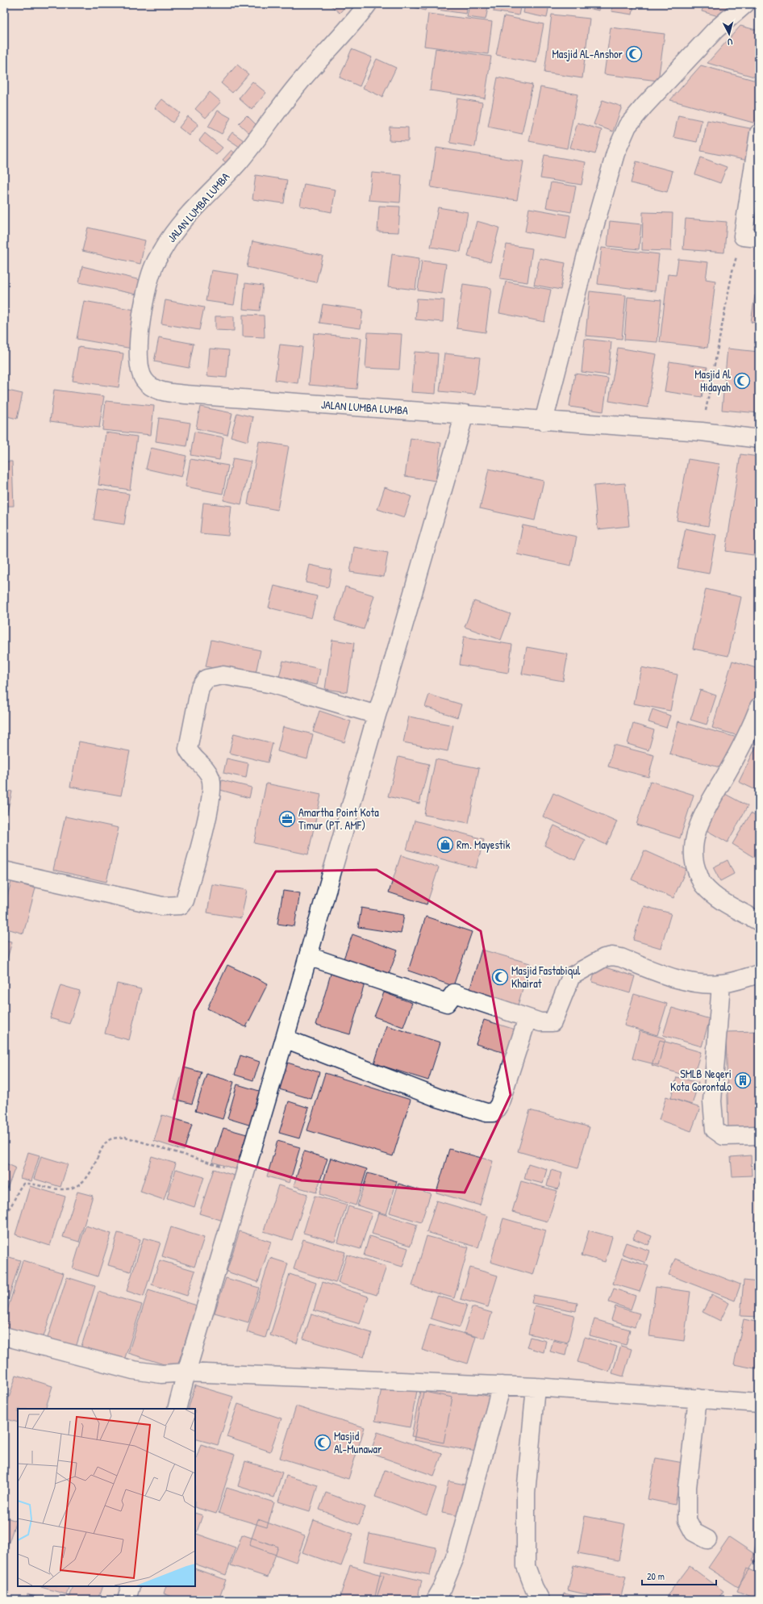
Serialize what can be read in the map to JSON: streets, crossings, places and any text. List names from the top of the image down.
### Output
{
  "streets": {
    "street": ["JALAN LUMBA LUMBA"]
  },
  "places": {
    "mosque": [
      "Masjid AL-Anshor",
      "Masjid Al Hidayah",
      "Masjid Fastabiqul Khairat",
      "Masjid Al-Munawar"
    ],
    "office": ["Amartha Point Kota Timur (PT. AMF)"],
    "shop": ["Rm. Mayestik"],
    "building": ["SMLB Negeri Kota Gorontalo"]
  },
  "scale_bar": "20 m",
  "north": "bottom"
}
